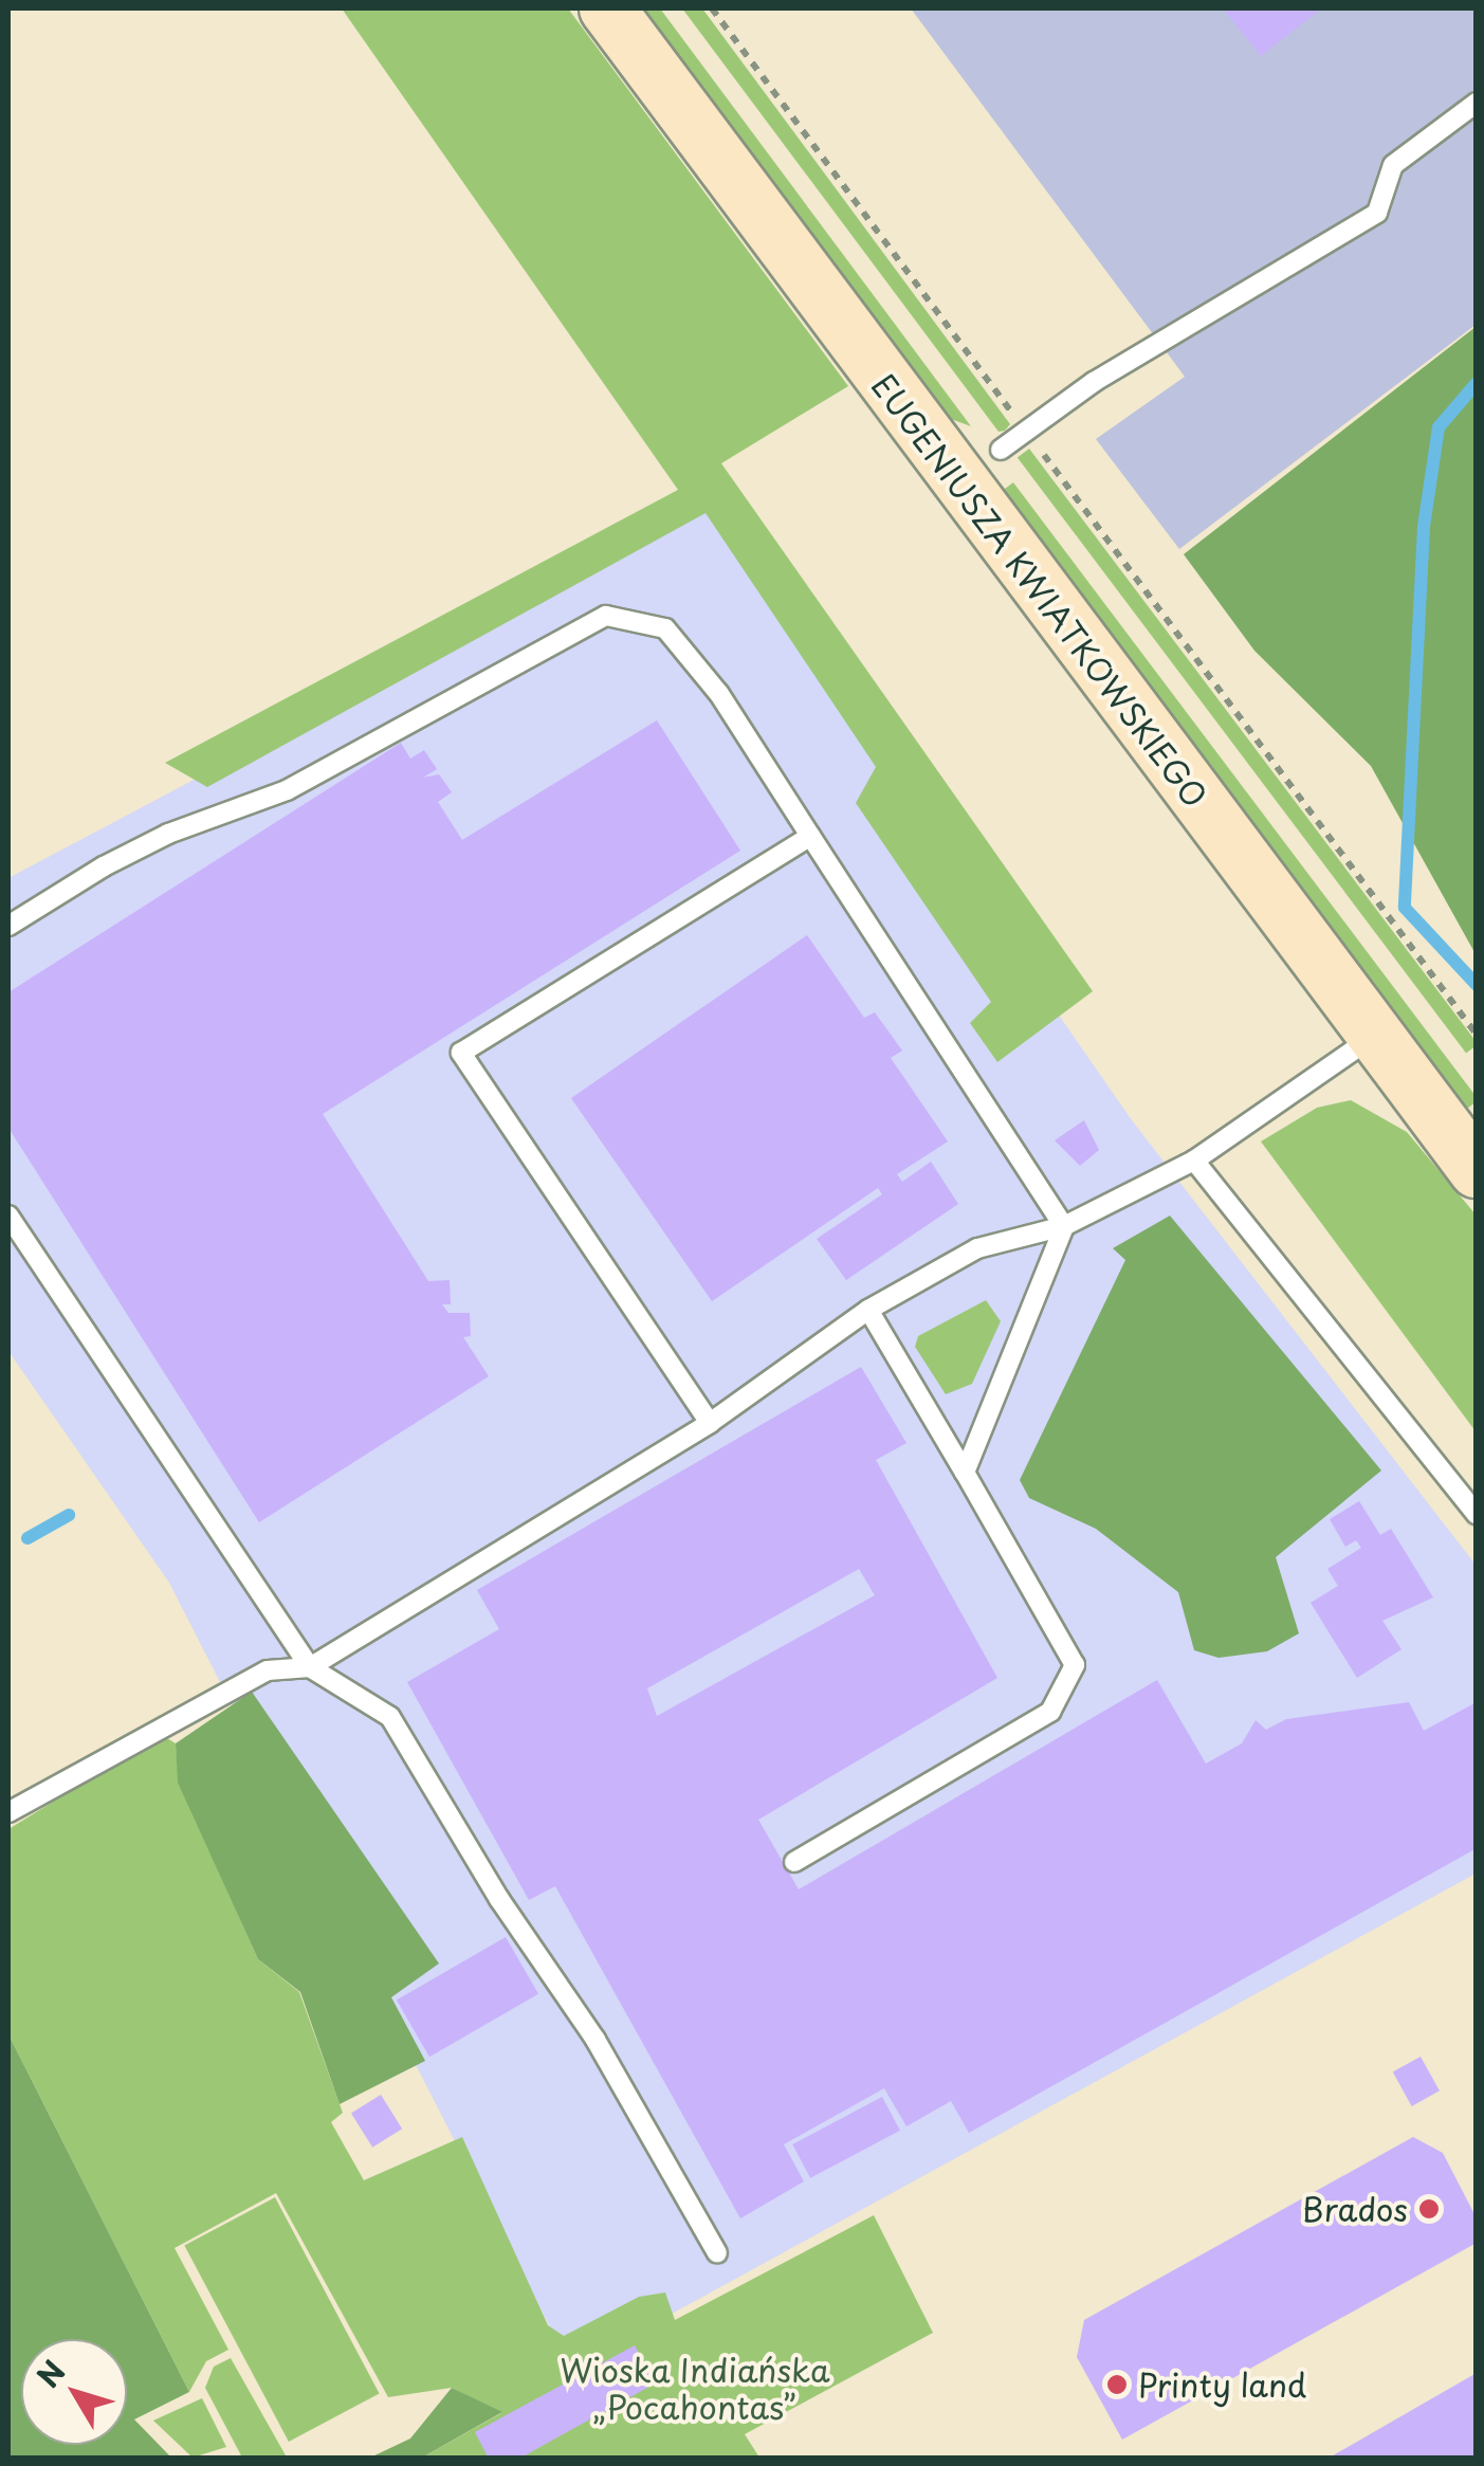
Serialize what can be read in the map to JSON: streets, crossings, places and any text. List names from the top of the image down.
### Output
{
  "streets": {
    "main road": ["EUGENIUSZA KWIATKOWSKIEGO"]
  },
  "parks": ["Wioska Indiańska „Pocahontas”"],
  "places": ["Brados", "Printy land"],
  "north": "top left"
}
